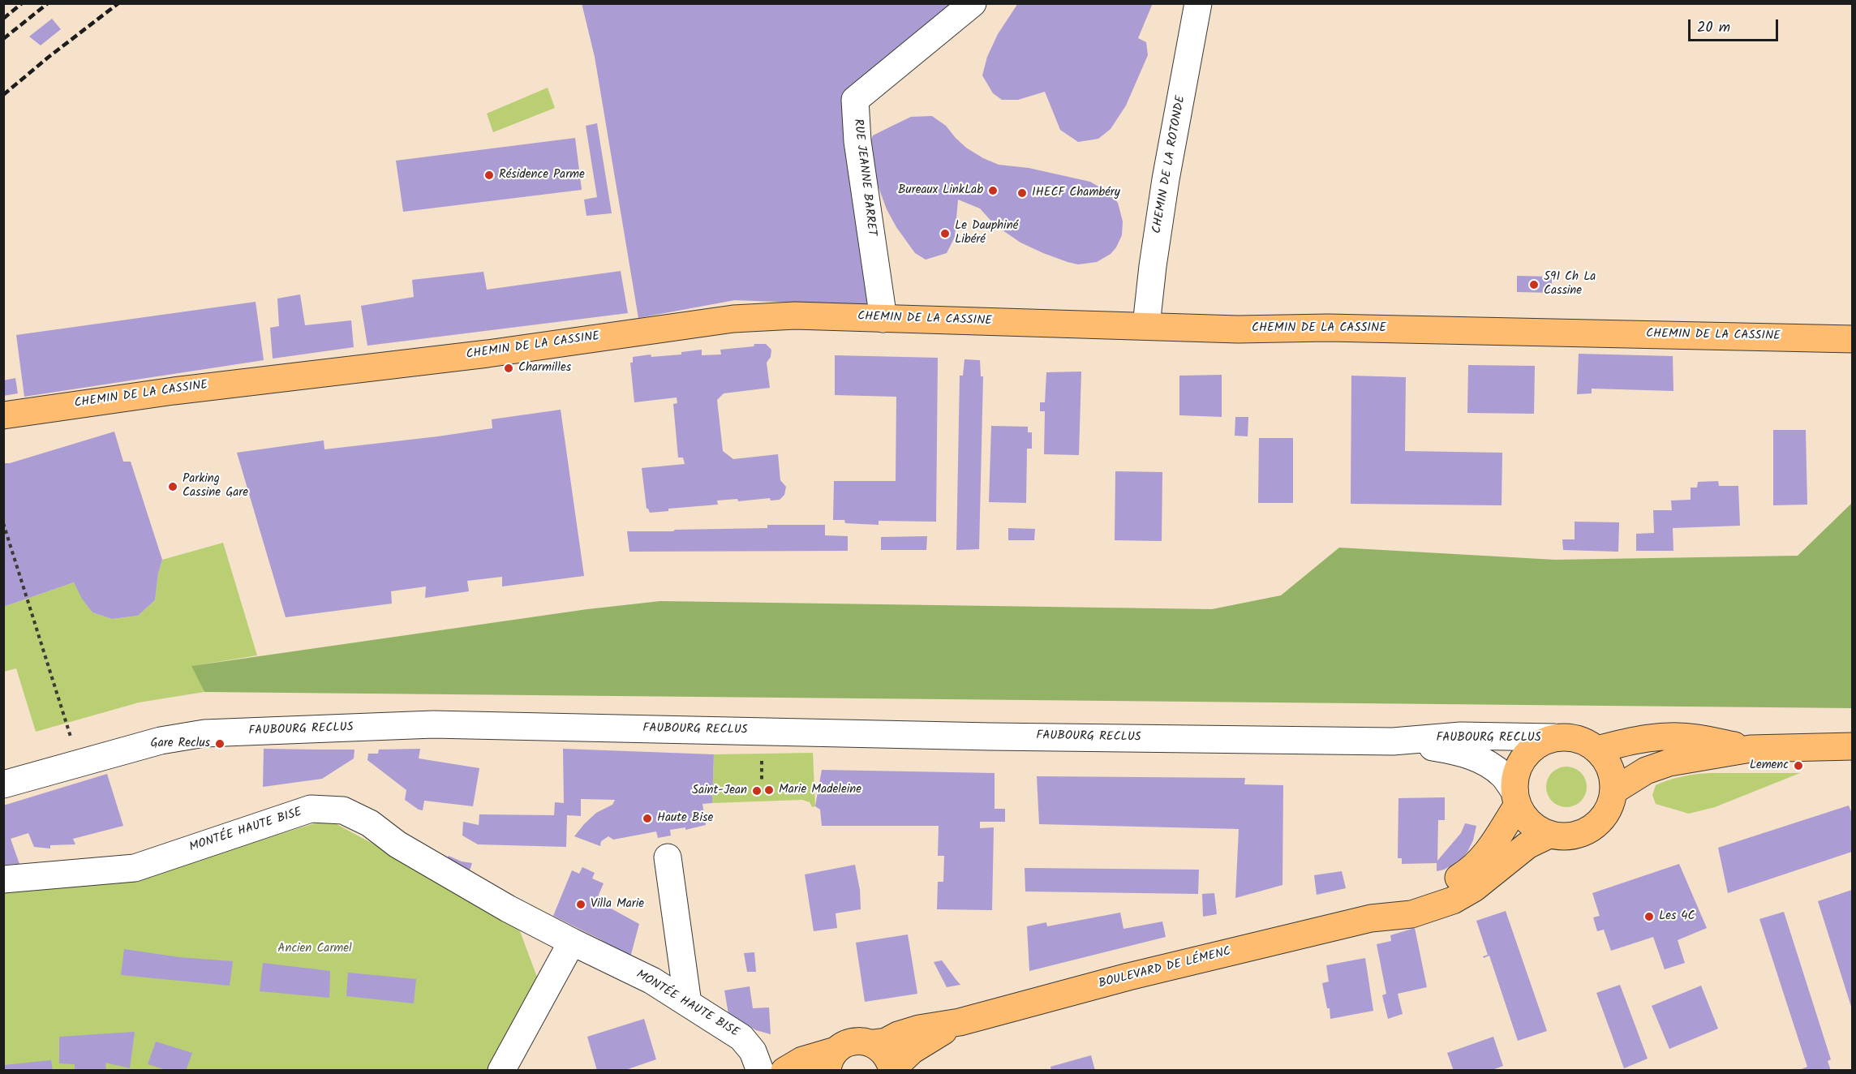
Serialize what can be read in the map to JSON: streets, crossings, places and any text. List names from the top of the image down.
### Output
{
  "streets": {
    "main road": ["CHEMIN DE LA CASSINE", "BOULEVARD DE LÉMENC"],
    "street": [
      "CHEMIN DE LA ROTONDE",
      "RUE JEANNE BARRET",
      "FAUBOURG RECLUS",
      "MONTÉE HAUTE BISE"
    ]
  },
  "crossings": [
    ["CHEMIN DE LA ROTONDE", "CHEMIN DE LA CASSINE"],
    ["RUE JEANNE BARRET", "CHEMIN DE LA CASSINE"],
    ["FAUBOURG RECLUS", "BOULEVARD DE LÉMENC"]
  ],
  "parks": ["Ancien Carmel"],
  "places": [
    "Résidence Parme",
    "Bureaux LinkLab",
    "IHECF Chambéry",
    "Le Dauphiné Libéré",
    "591 Ch La Cassine",
    "Charmilles",
    "Parking Cassine Gare",
    "Gare Reclus",
    "Lemenc",
    "Marie Madeleine",
    "Saint-Jean",
    "Haute Bise",
    "Villa Marie",
    "Les 4C"
  ],
  "scale_bar": "20 m"
}
